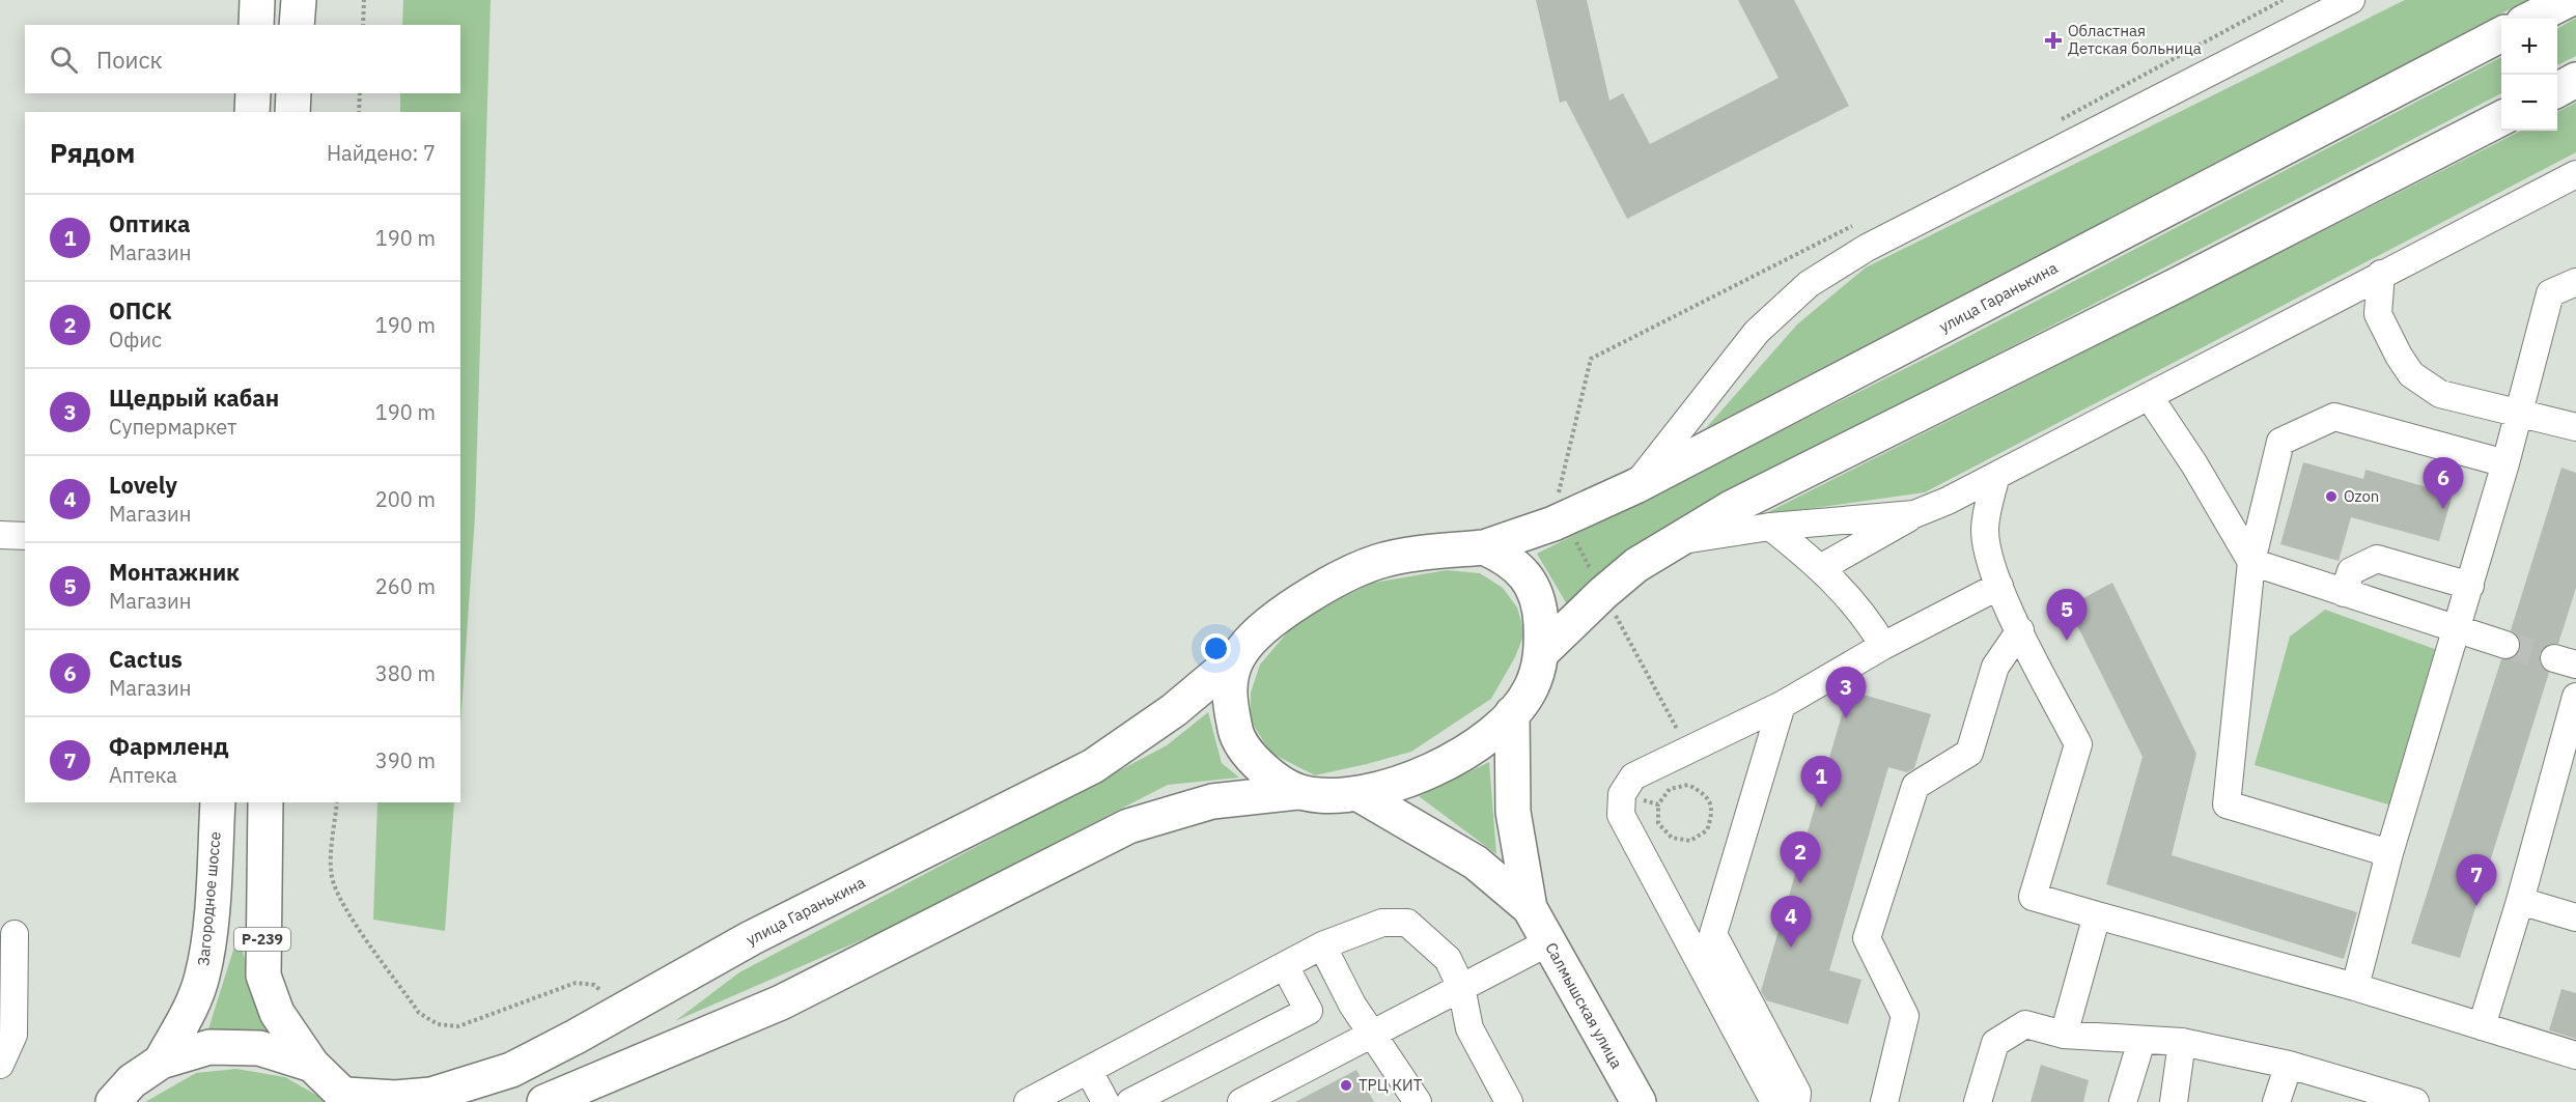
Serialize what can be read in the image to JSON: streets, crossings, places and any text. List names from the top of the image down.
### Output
{
  "streets": {
    "main road": [
      "улица Гаранькина",
      "Загородное шоссе",
      "Р-239",
      "Салмышская улица"
    ]
  },
  "crossings": [
    ["улица Гаранькина", "Загородное шоссе"]
  ],
  "places": {
    "health": ["Областная Детская больница"],
    "other": ["Ozon", "ТРЦ КИТ"]
  },
  "page": {
    "map_buttons": ["+", "−"],
    "search": "Поиск",
    "heading": ["Рядом", "Найдено: 7"],
    "list": [
      {
        "mark": "1",
        "name": "Оптика",
        "note": "Магазин",
        "value": "190 m"
      },
      {
        "mark": "2",
        "name": "ОПСК",
        "note": "Офис",
        "value": "190 m"
      },
      {
        "mark": "3",
        "name": "Щедрый кабан",
        "note": "Супермаркет",
        "value": "190 m"
      },
      {
        "mark": "4",
        "name": "Lovely",
        "note": "Магазин",
        "value": "200 m"
      },
      {
        "mark": "5",
        "name": "Монтажник",
        "note": "Магазин",
        "value": "260 m"
      },
      {
        "mark": "6",
        "name": "Cactus",
        "note": "Магазин",
        "value": "380 m"
      },
      {
        "mark": "7",
        "name": "Фармленд",
        "note": "Аптека",
        "value": "390 m"
      }
    ],
    "pins": [
      "6",
      "5",
      "3",
      "1",
      "2",
      "7",
      "4"
    ]
  }
}
